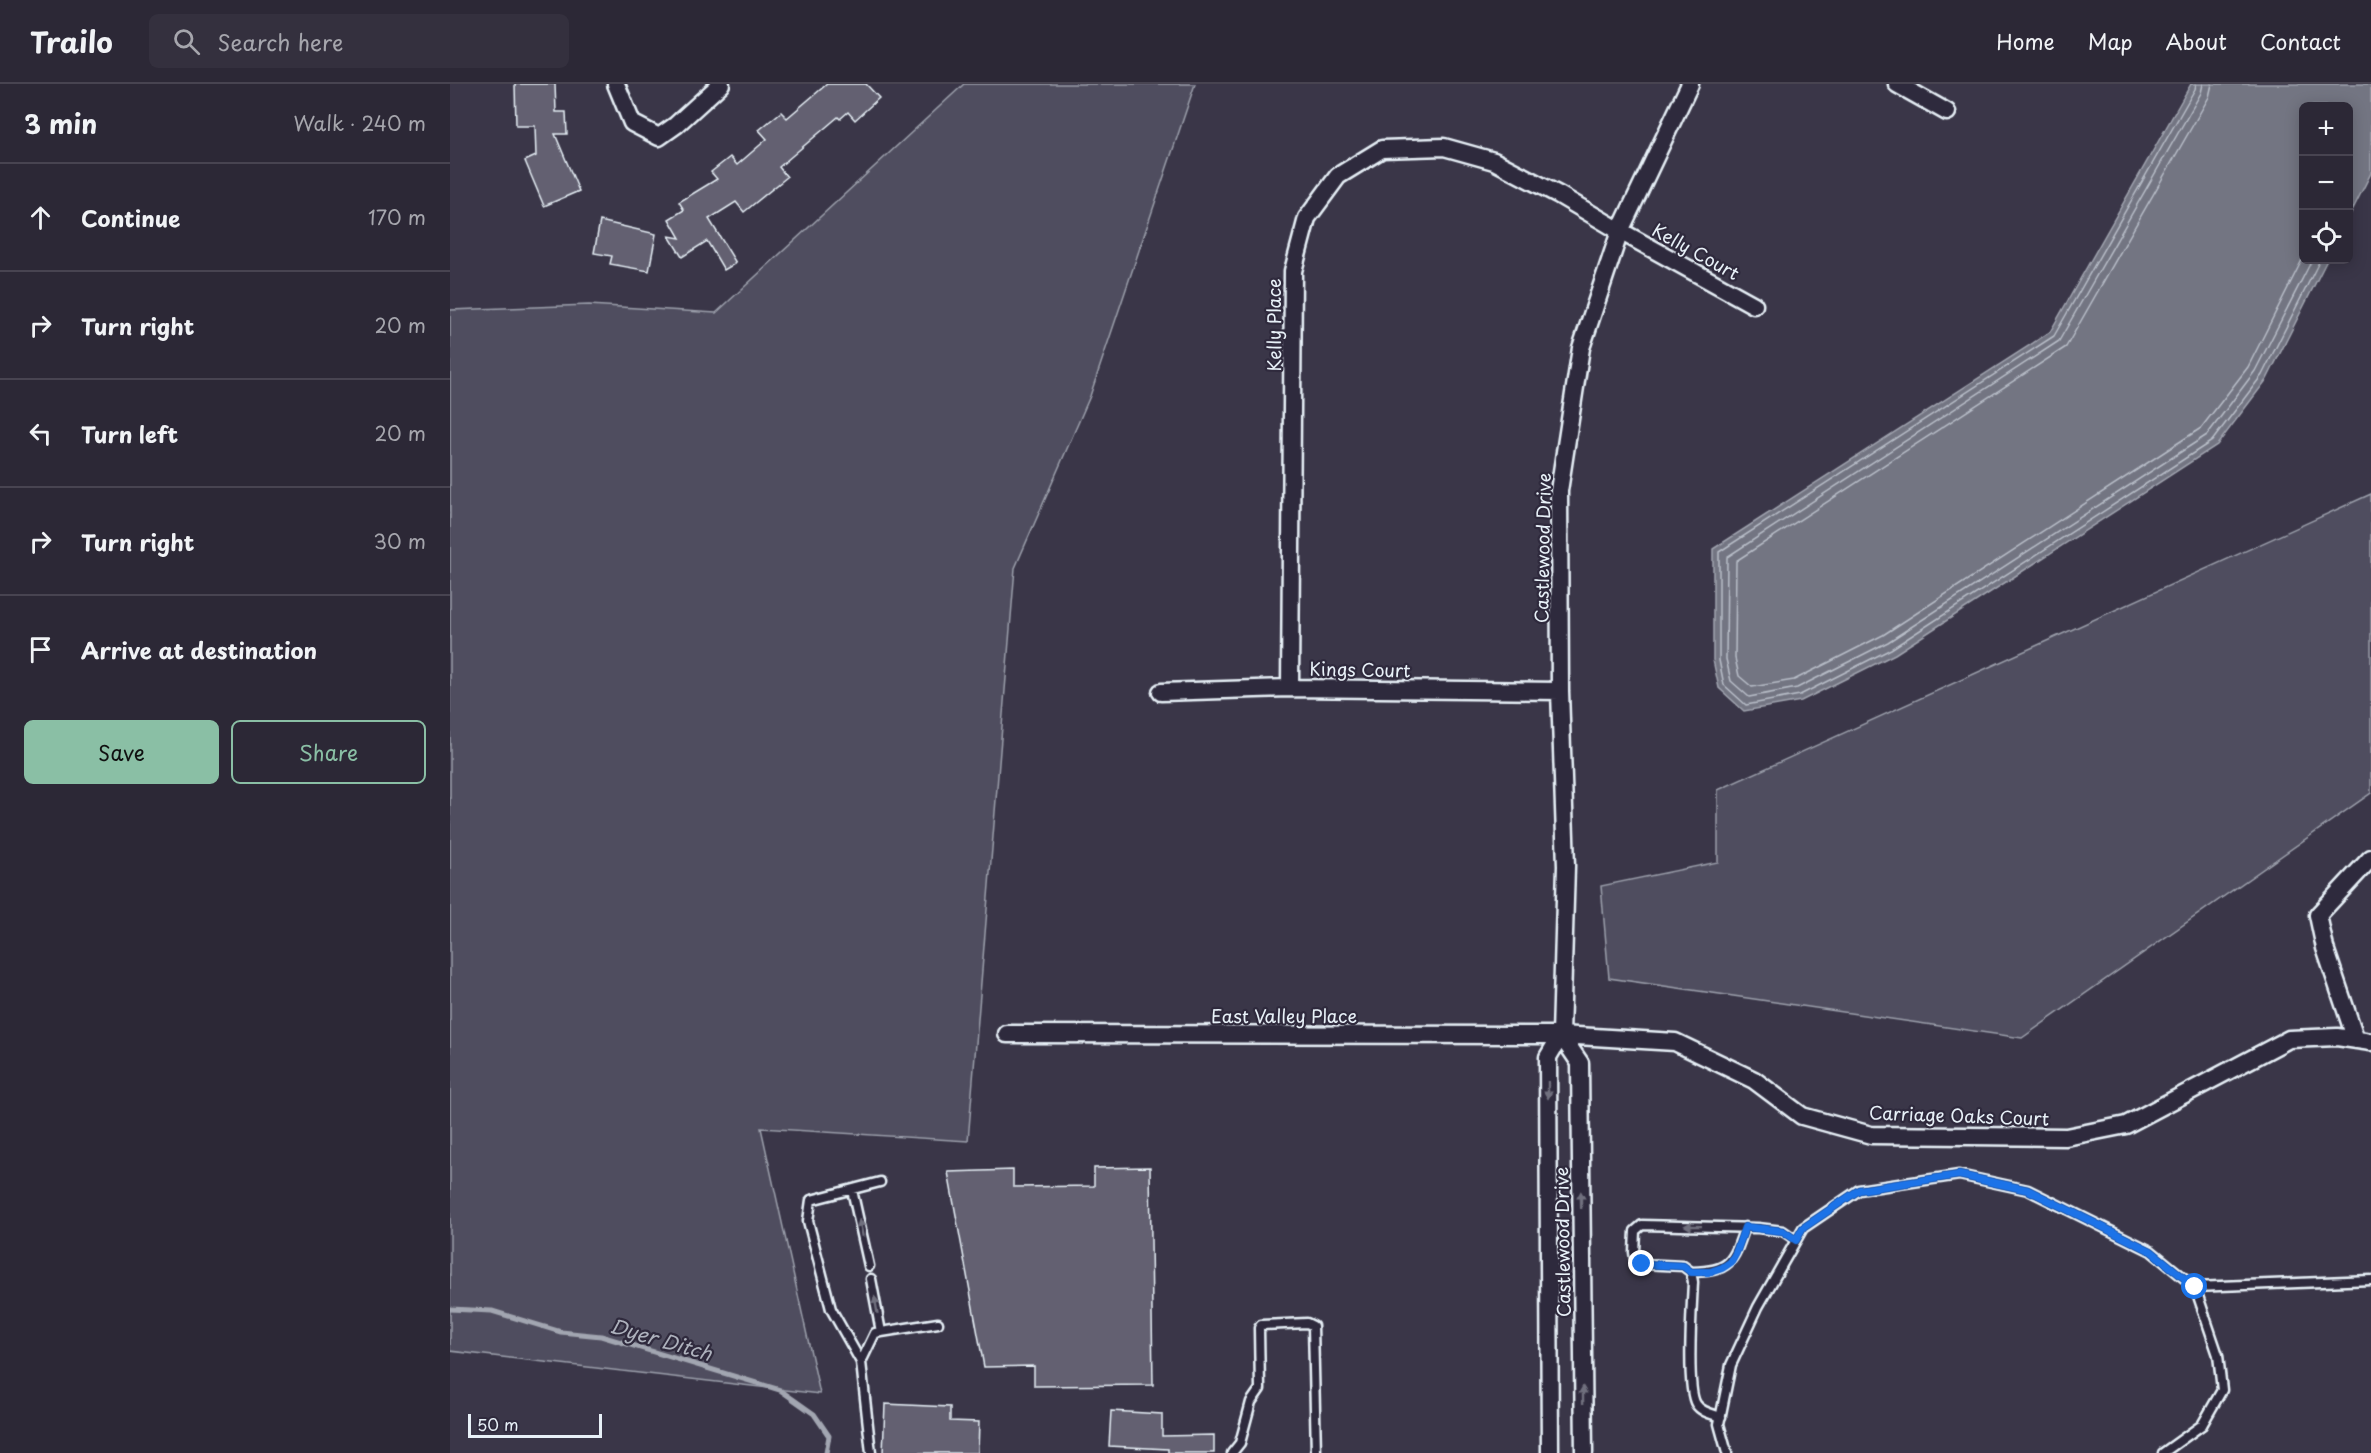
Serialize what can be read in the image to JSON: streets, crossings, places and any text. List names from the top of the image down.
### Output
{
  "streets": {
    "street": [
      "Kelly Court",
      "Kelly Place",
      "Castlewood Drive",
      "Kings Court",
      "East Valley Place",
      "Carriage Oaks Court"
    ]
  },
  "crossings": [
    ["Kelly Court", "Kelly Place"],
    ["Kelly Court", "Castlewood Drive"],
    ["Kelly Place", "Castlewood Drive"],
    ["Kelly Place", "Kings Court"],
    ["Castlewood Drive", "Kings Court"],
    ["Castlewood Drive", "East Valley Place"],
    ["Castlewood Drive", "Carriage Oaks Court"],
    ["East Valley Place", "Carriage Oaks Court"]
  ],
  "water": ["Dyer Ditch"],
  "scale_bar": "50 m",
  "page": {
    "header": "Trailo",
    "search": "Search here",
    "nav": [
      "Home",
      "Map",
      "About",
      "Contact"
    ],
    "heading": ["3 min", "Walk · 240 m"],
    "map_buttons": ["+", "−"],
    "list": [
      ["Continue", "170 m"],
      ["Turn right", "20 m"],
      ["Turn left", "20 m"],
      ["Turn right", "30 m"],
      "Arrive at destination"
    ],
    "buttons": ["Save", "Share"],
    "scale": "50 m"
  }
}
